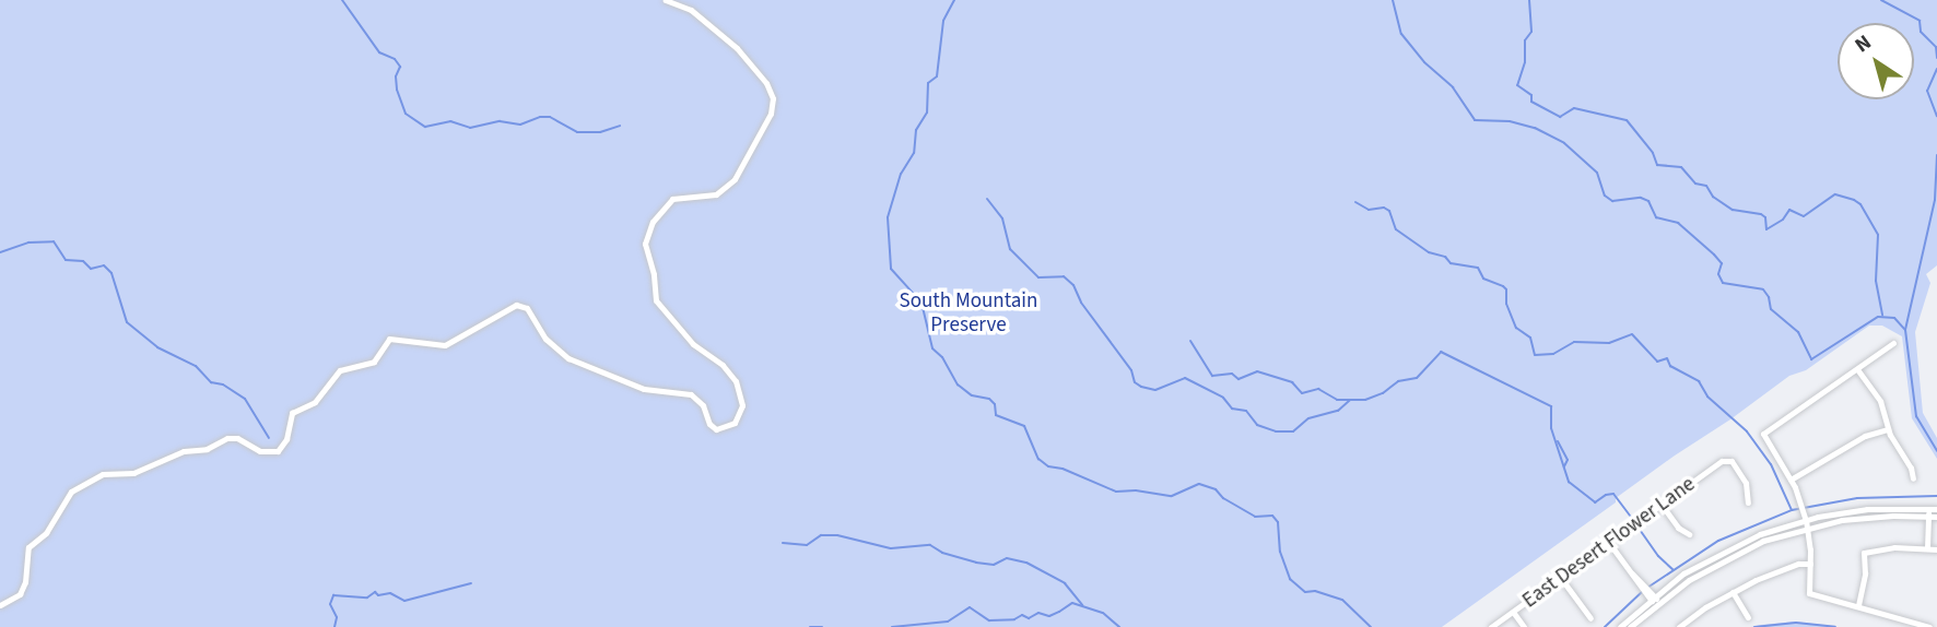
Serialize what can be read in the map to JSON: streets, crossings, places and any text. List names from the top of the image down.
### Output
{
  "streets": {
    "street": ["East Desert Flower Lane"]
  },
  "parks": ["South Mountain Preserve"],
  "north": "top left"
}
